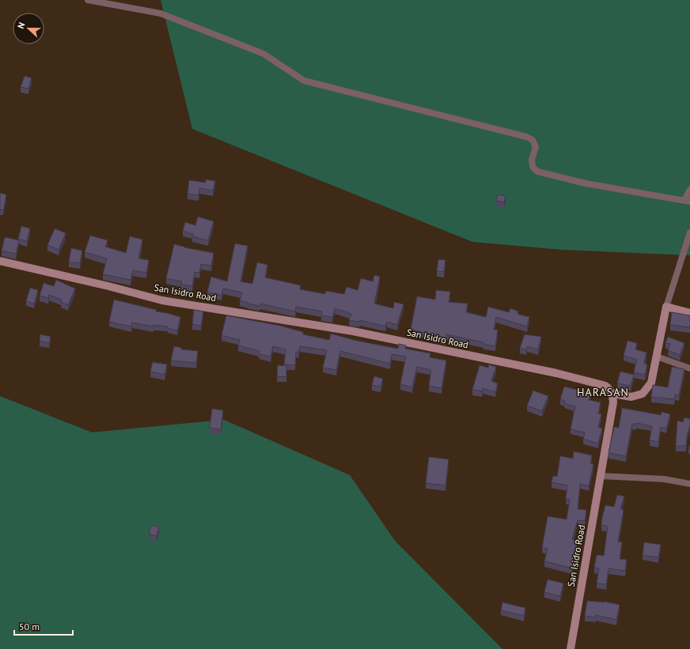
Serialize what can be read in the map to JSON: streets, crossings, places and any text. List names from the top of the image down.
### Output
{
  "streets": {
    "street": ["San Isidro Road"]
  },
  "districts": ["HARASAN"],
  "scale_bar": "50 m",
  "north": "left"
}
